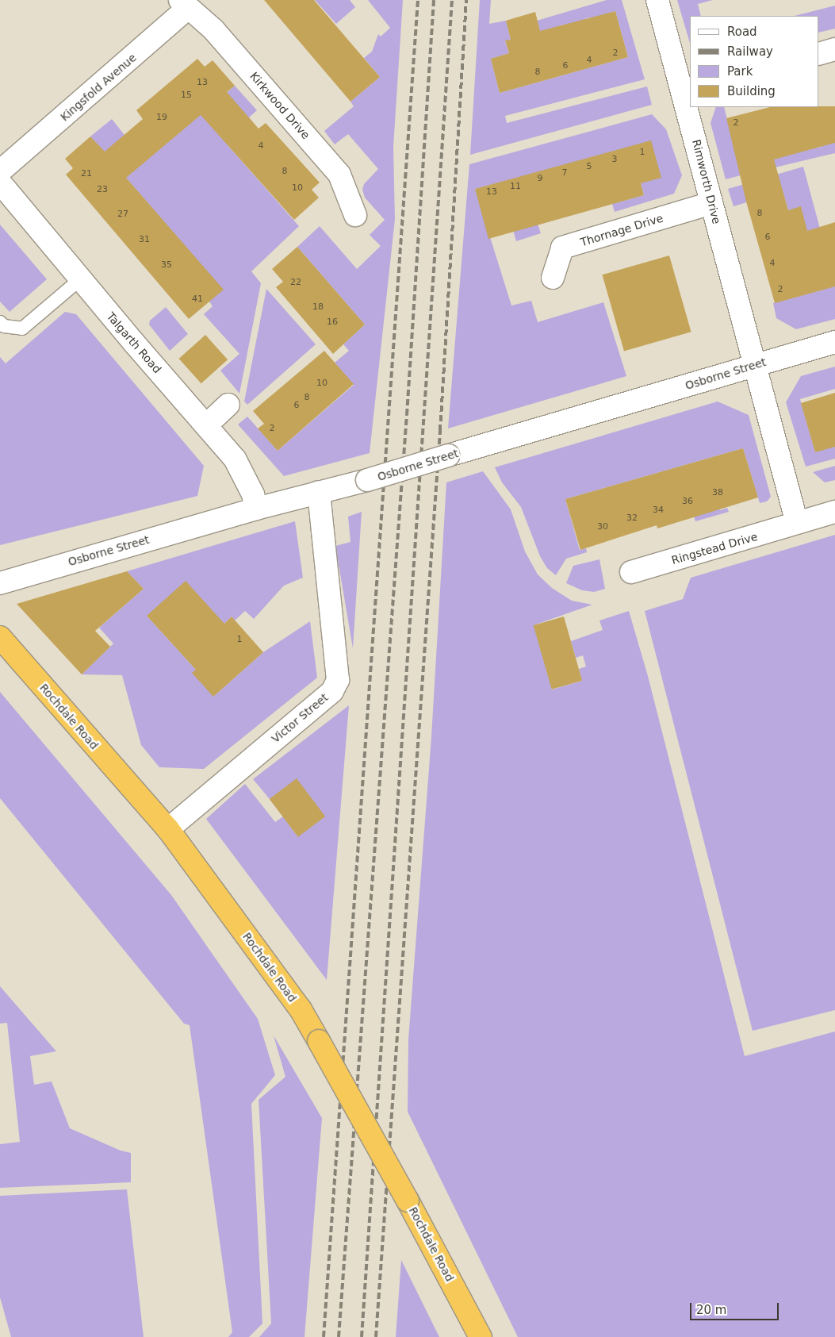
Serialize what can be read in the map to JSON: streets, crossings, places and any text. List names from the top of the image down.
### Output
{
  "streets": {
    "highway": ["Rochdale Road"],
    "street": [
      "Kingsfold Avenue",
      "Kirkwood Drive",
      "Rimworth Drive",
      "Thornage Drive",
      "Talgarth Road",
      "Osborne Street",
      "Ringstead Drive",
      "Victor Street"
    ]
  },
  "crossings": [
    ["Kingsfold Avenue", "Kirkwood Drive"],
    ["Rimworth Drive", "Thornage Drive"],
    ["Rimworth Drive", "Osborne Street"],
    ["Talgarth Road", "Osborne Street"],
    ["Osborne Street", "Victor Street"],
    ["Rochdale Road", "Victor Street"]
  ],
  "house_numbers": [
    "2",
    "4",
    "6",
    "8",
    "13",
    "15",
    "19",
    "2",
    "4",
    "1",
    "3",
    "5",
    "8",
    "7",
    "21",
    "9",
    "11",
    "10",
    "23",
    "13",
    "8",
    "27",
    "6",
    "31",
    "4",
    "35",
    "22",
    "2",
    "41",
    "18",
    "16",
    "10",
    "8",
    "6",
    "2",
    "38",
    "36",
    "34",
    "32",
    "30",
    "1"
  ],
  "legend": [
    "Road",
    "Railway",
    "Park",
    "Building"
  ],
  "scale_bar": "20 m"
}
